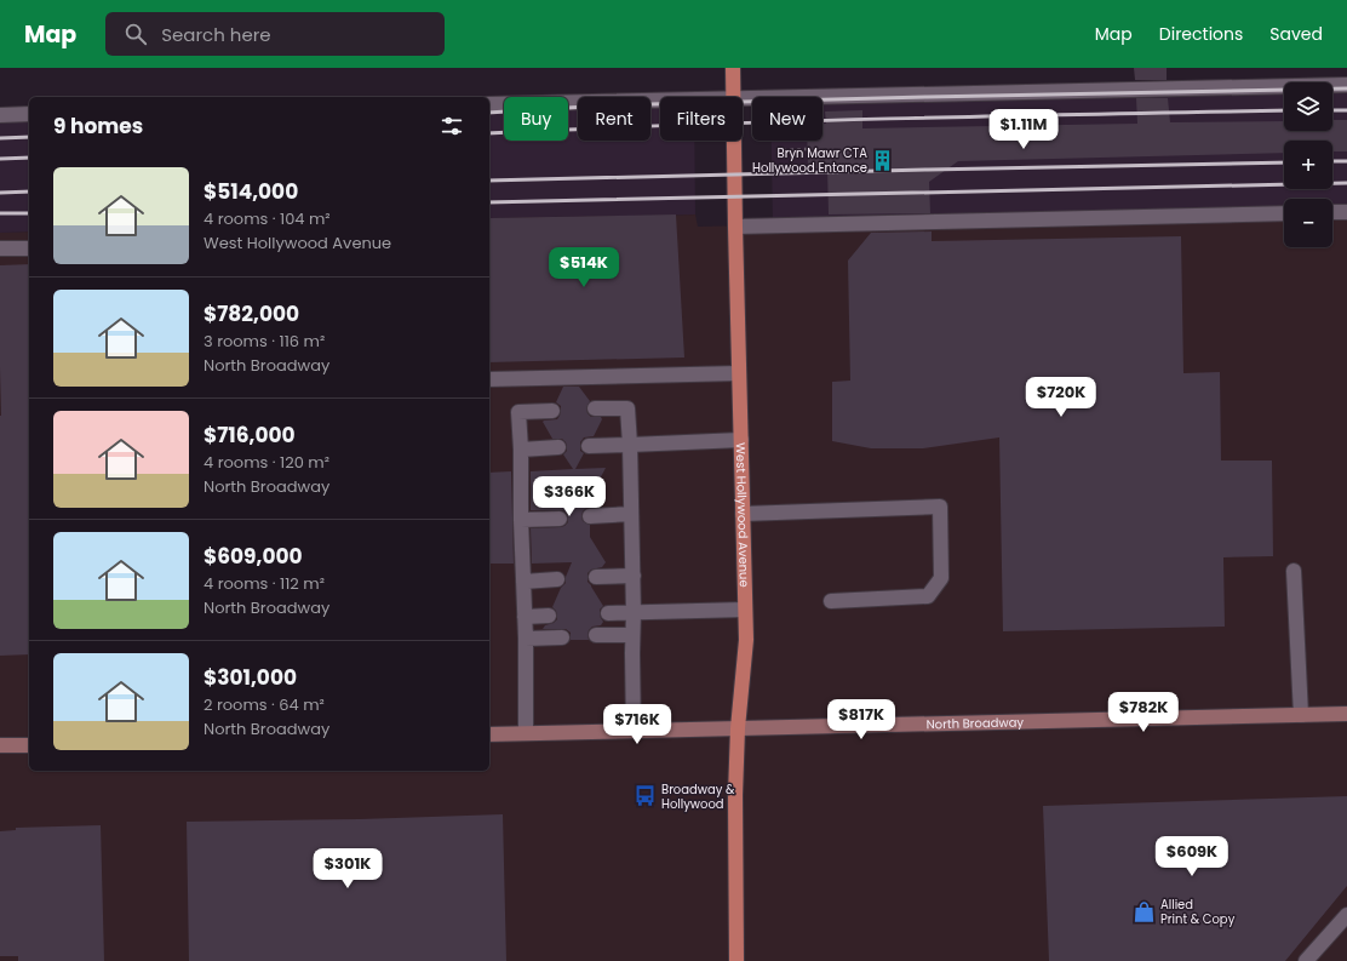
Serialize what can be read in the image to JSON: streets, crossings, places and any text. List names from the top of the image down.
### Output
{
  "streets": {
    "main road": ["West Hollywood Avenue", "North Broadway"]
  },
  "crossings": [
    ["West Hollywood Avenue", "North Broadway"]
  ],
  "places": {
    "building": ["Bryn Mawr CTA Hollywood Entance"],
    "bus stop": ["Broadway & Hollywood"],
    "shop": ["Allied Print & Copy"]
  },
  "page": {
    "header": "Map",
    "search": "Search here",
    "nav": ["Map", "Directions", "Saved"],
    "map_buttons": ["+", "−"],
    "chip": [
      "Buy",
      "Rent",
      "Filters",
      "New"
    ],
    "heading": "9 homes",
    "price": [
      "$1.11M",
      "$514K",
      "$720K",
      "$366K",
      "$782K",
      "$817K",
      "$716K",
      "$609K",
      "$301K"
    ],
    "list": [
      {
        "name": "$514,000",
        "note": "4 rooms · 104 m² · West Hollywood Avenue"
      },
      {
        "name": "$782,000",
        "note": "3 rooms · 116 m² · North Broadway"
      },
      {
        "name": "$716,000",
        "note": "4 rooms · 120 m² · North Broadway"
      },
      {
        "name": "$609,000",
        "note": "4 rooms · 112 m² · North Broadway"
      },
      {
        "name": "$301,000",
        "note": "2 rooms · 64 m² · North Broadway"
      }
    ]
  }
}
